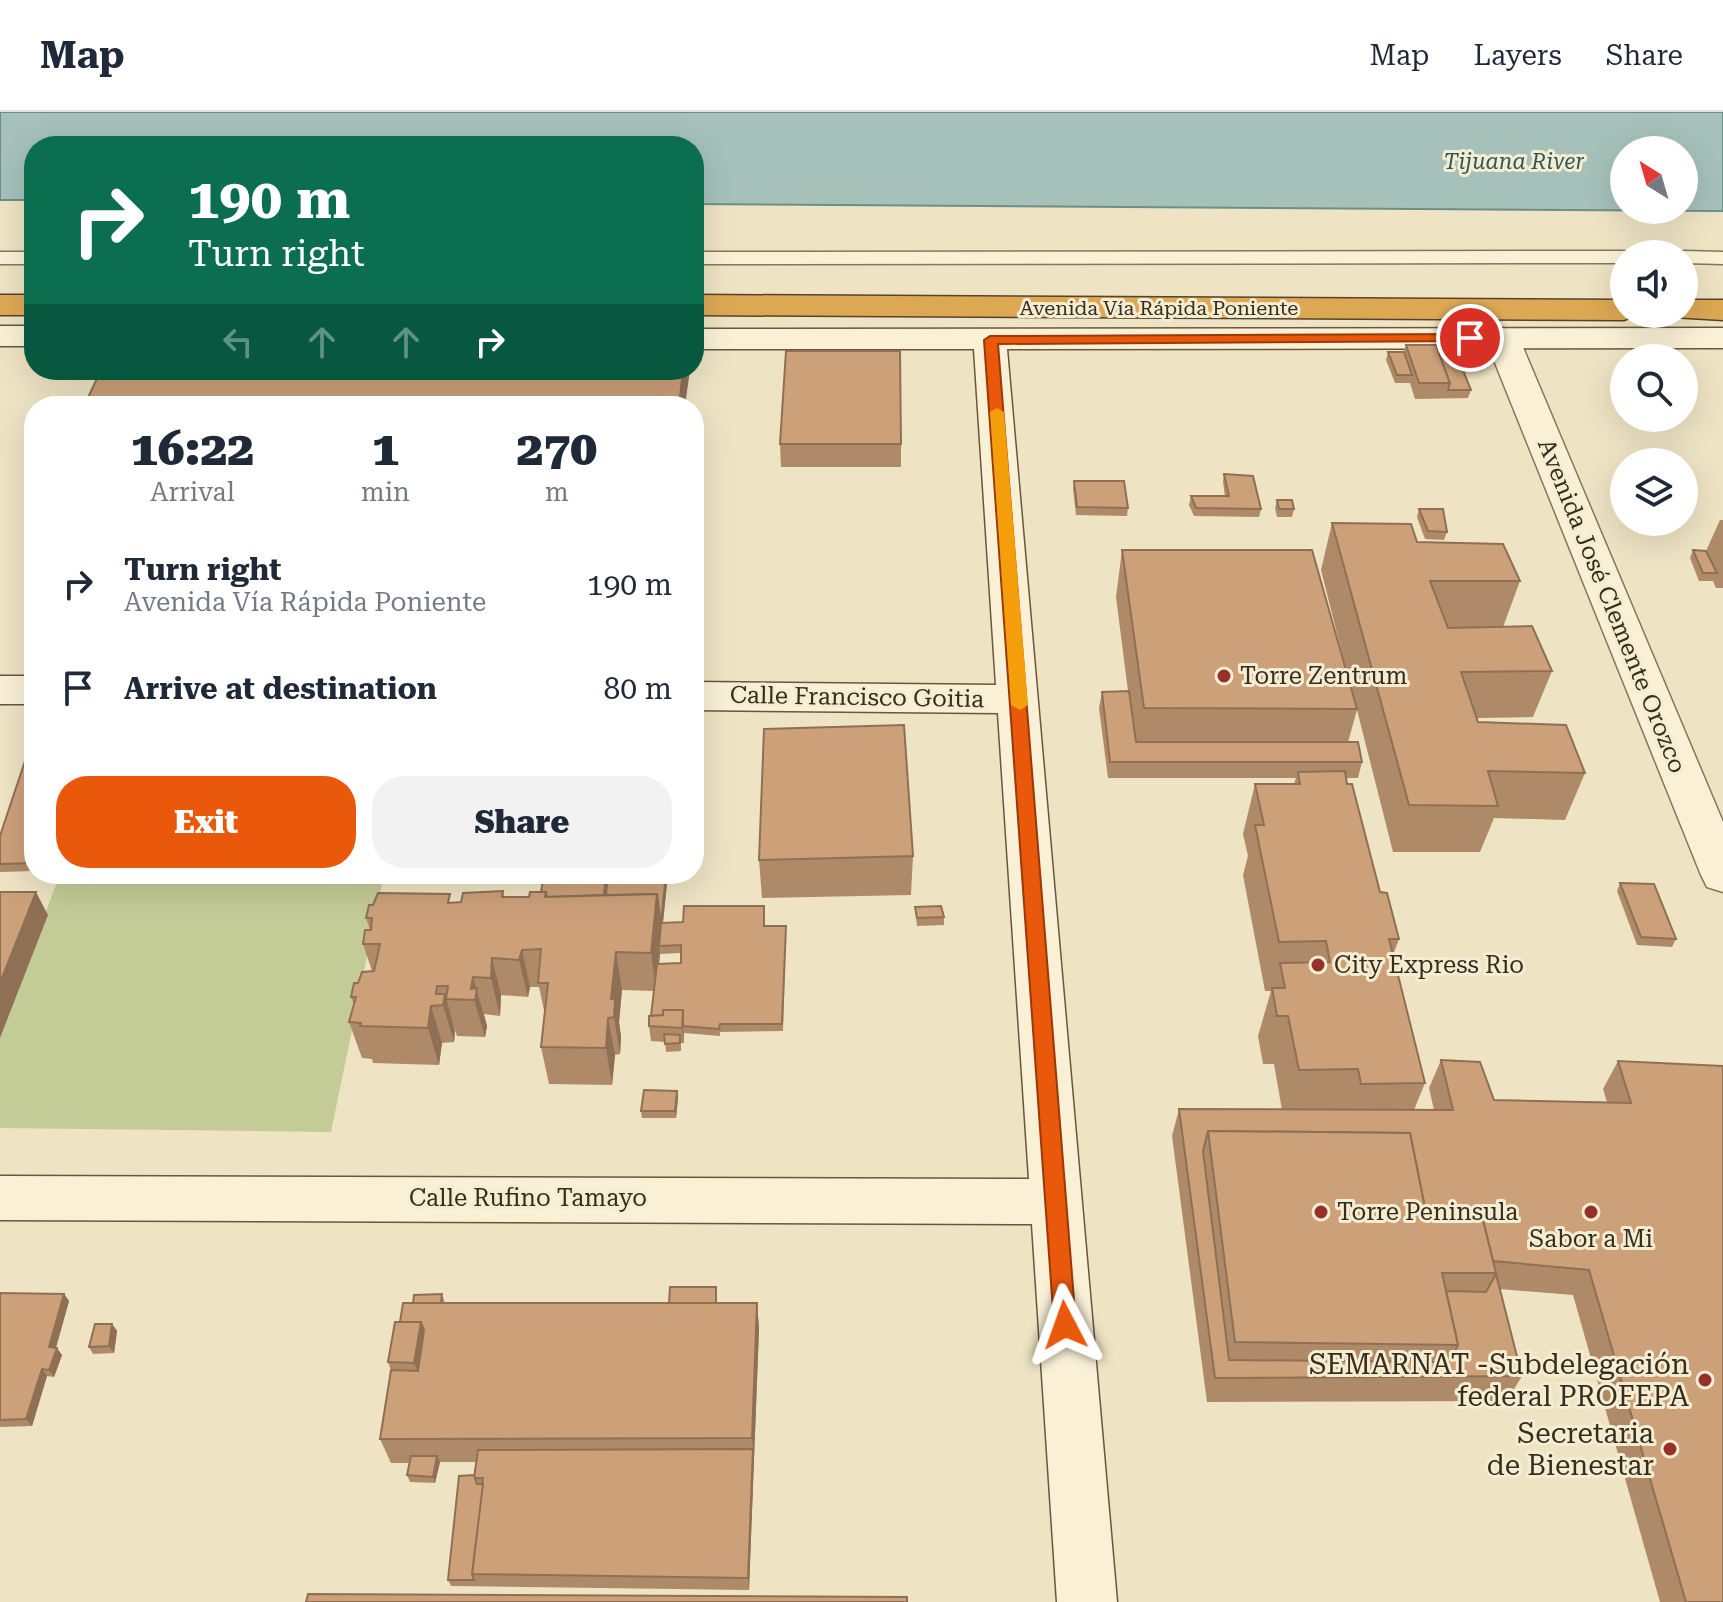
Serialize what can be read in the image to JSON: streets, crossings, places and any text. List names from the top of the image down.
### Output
{
  "streets": {
    "highway": ["Avenida Vía Rápida Poniente"],
    "street": ["Avenida José Clemente Orozco", "Calle Francisco Goitia", "Calle Rufino Tamayo"]
  },
  "crossings": [
    ["Avenida Vía Rápida Poniente", "Avenida José Clemente Orozco"]
  ],
  "water": ["Tijuana River"],
  "places": [
    "Torre Zentrum",
    "City Express Rio",
    "Torre Peninsula",
    "Sabor a Mi",
    "SEMARNAT -Subdelegación federal PROFEPA",
    "Secretaria de Bienestar"
  ],
  "north": "top left",
  "page": {
    "header": "Map",
    "nav": ["Map", "Layers", "Share"],
    "turn": ["190 m", "Turn right"],
    "eta": [
      "16:22",
      "Arrival",
      "1",
      "min",
      "270",
      "m"
    ],
    "list": [
      {
        "name": "Turn right",
        "note": "Avenida Vía Rápida Poniente",
        "value": "190 m"
      },
      {
        "name": "Arrive at destination",
        "value": "80 m"
      }
    ],
    "buttons": ["Exit", "Share"]
  }
}
